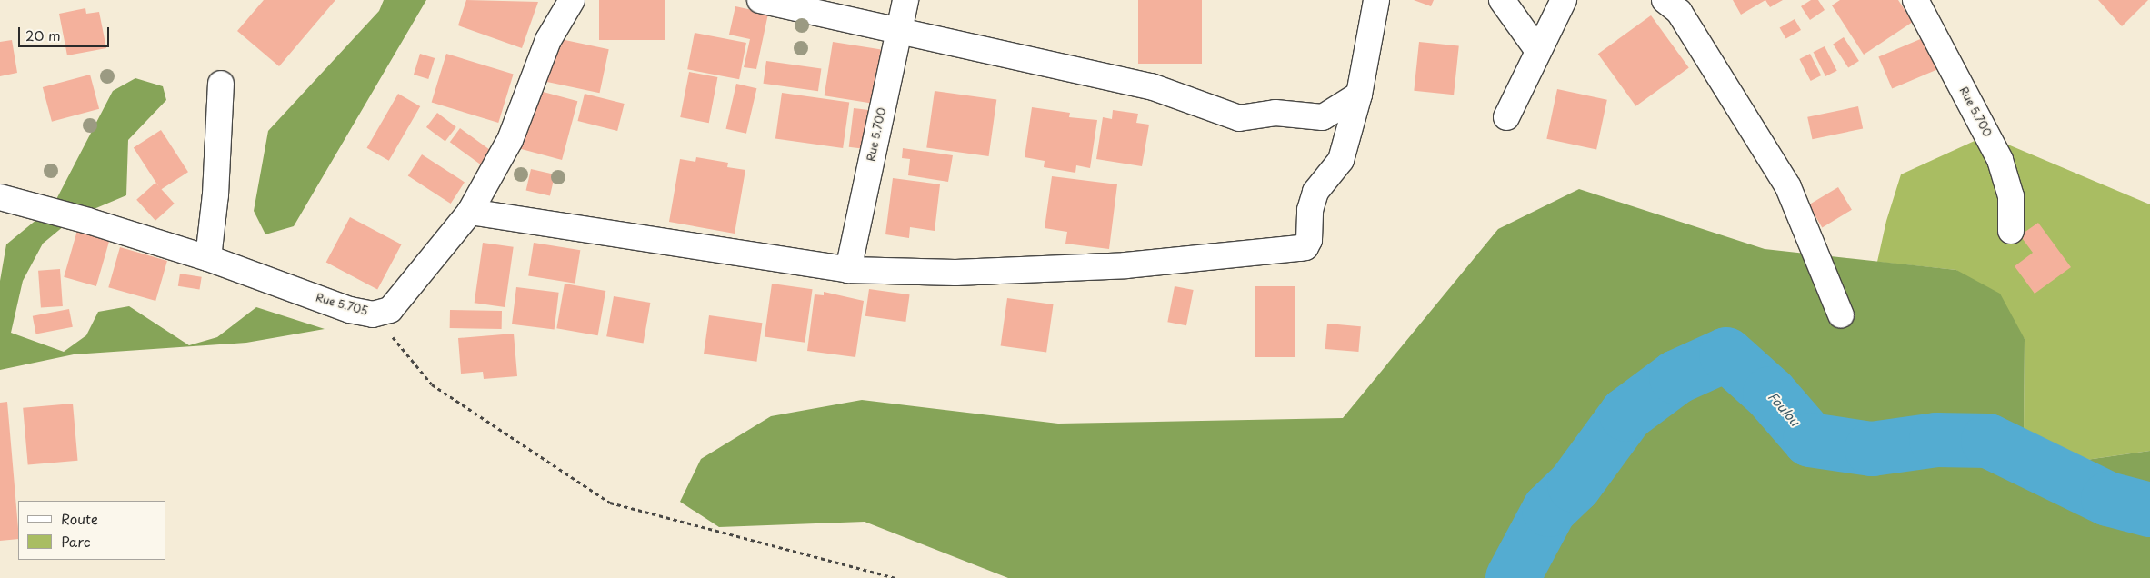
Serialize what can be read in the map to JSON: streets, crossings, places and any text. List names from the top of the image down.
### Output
{
  "streets": {
    "street": ["Rue 5.700", "Rue 5.705"]
  },
  "water": ["Foulou"],
  "legend": ["Route", "Parc"],
  "scale_bar": "20 m"
}
